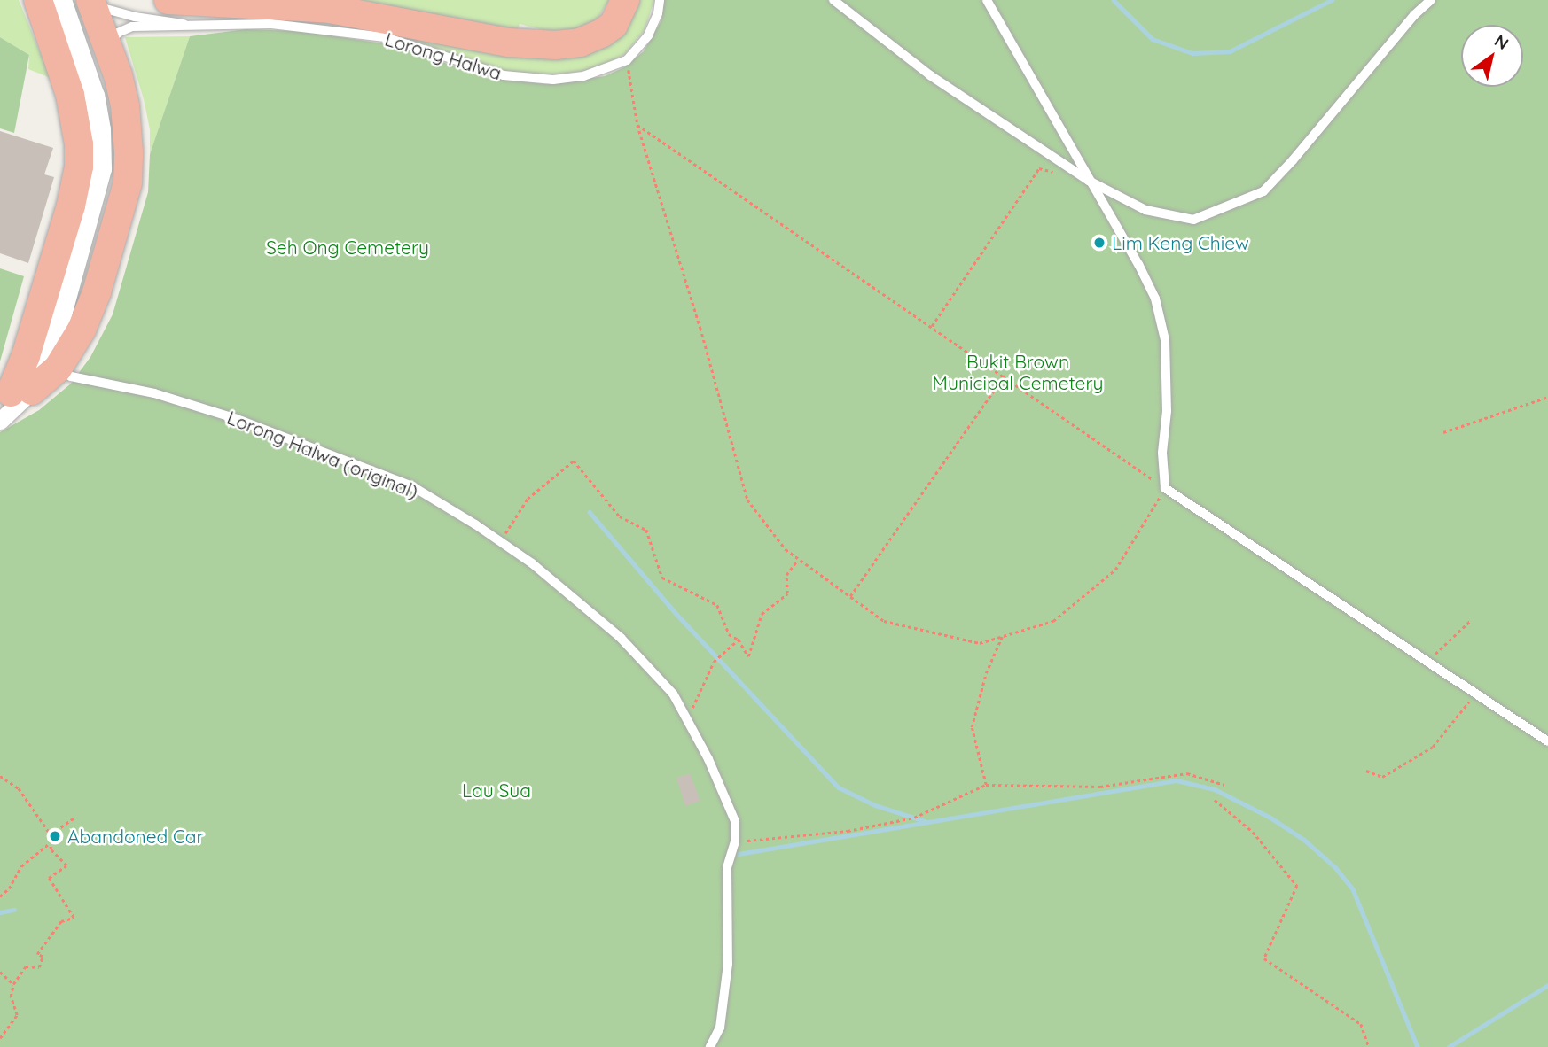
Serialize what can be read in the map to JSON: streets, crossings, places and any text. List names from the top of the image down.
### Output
{
  "streets": {
    "lane": ["Lorong Halwa", "Lorong Halwa (original)"]
  },
  "parks": ["Seh Ong Cemetery", "Bukit Brown Municipal Cemetery", "Lau Sua"],
  "places": ["Lim Keng Chiew", "Abandoned Car"],
  "north": "top right"
}
